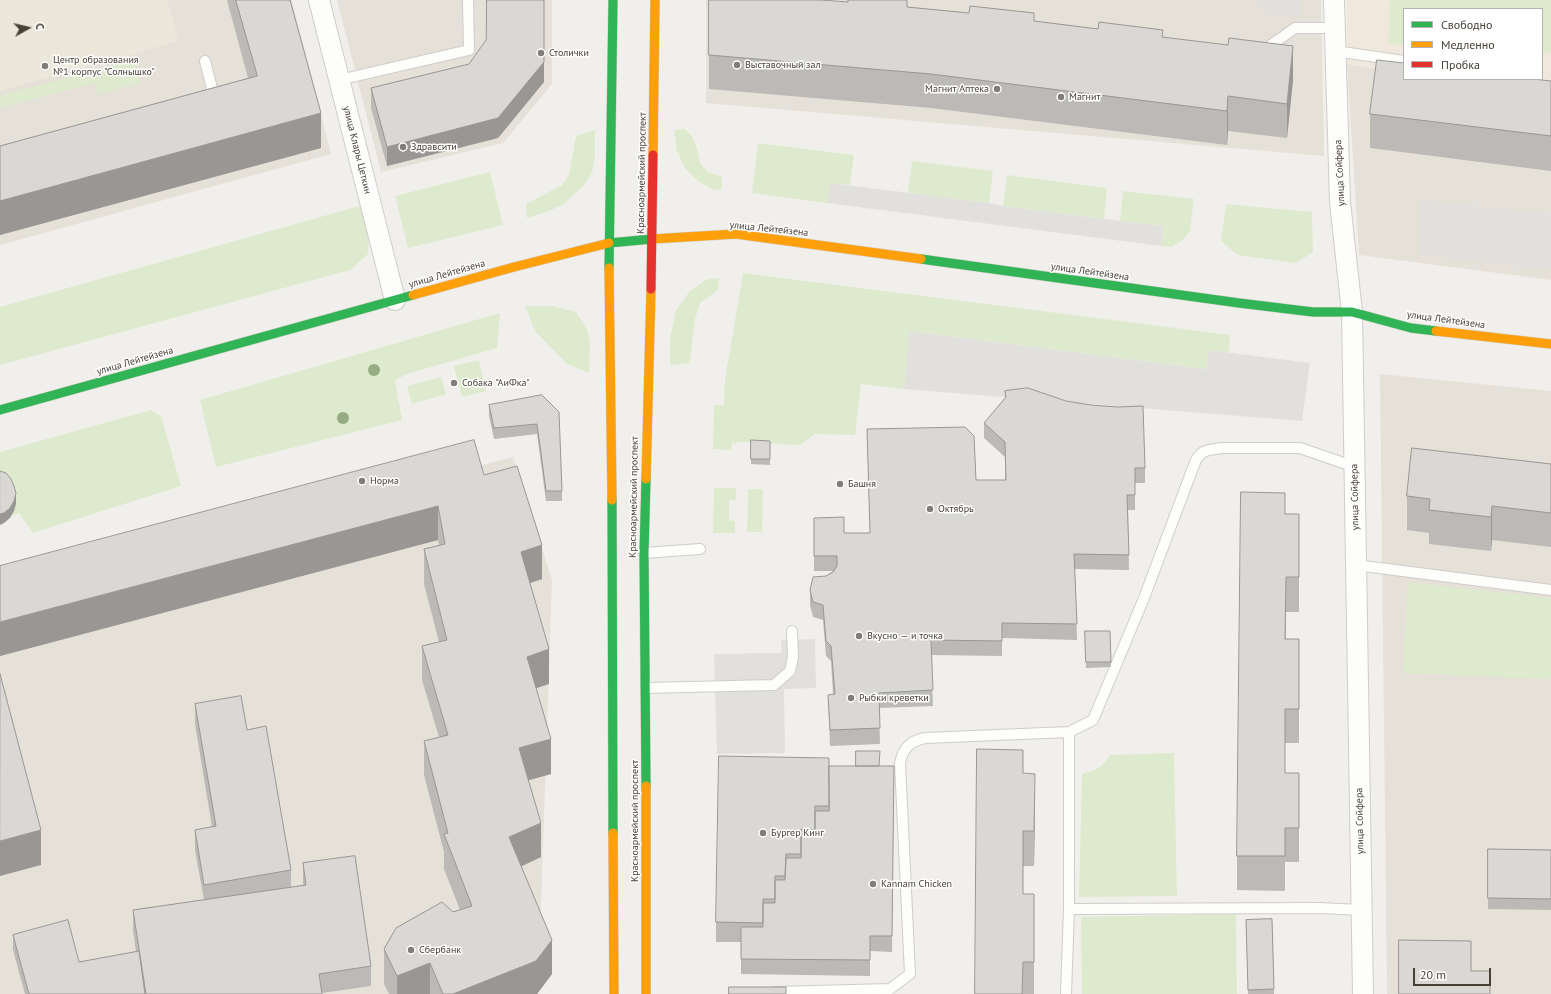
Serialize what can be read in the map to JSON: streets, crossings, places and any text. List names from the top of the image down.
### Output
{
  "streets": {
    "main road": ["Красноармейский проспект", "улица Лейтейзена"],
    "street": ["улица Клары Цеткин", "улица Сойфера"]
  },
  "crossings": [
    ["улица Клары Цеткин", "улица Лейтейзена"],
    ["Красноармейский проспект", "улица Лейтейзена"],
    ["улица Сойфера", "улица Лейтейзена"]
  ],
  "places": [
    "Столички",
    "Выставочный зал",
    "Центр образования №1 корпус \"Солнышко\"",
    "Магнит Аптека",
    "Магнит",
    "Здравсити",
    "Собака \"АиФка\"",
    "Норма",
    "Башня",
    "Октябрь",
    "Вкусно — и точка",
    "Рыбки креветки",
    "Бургер Кинг",
    "Kannam Chicken",
    "Сбербанк"
  ],
  "legend": ["Свободно", "Медленно", "Пробка"],
  "scale_bar": "20 m",
  "north": "right"
}
